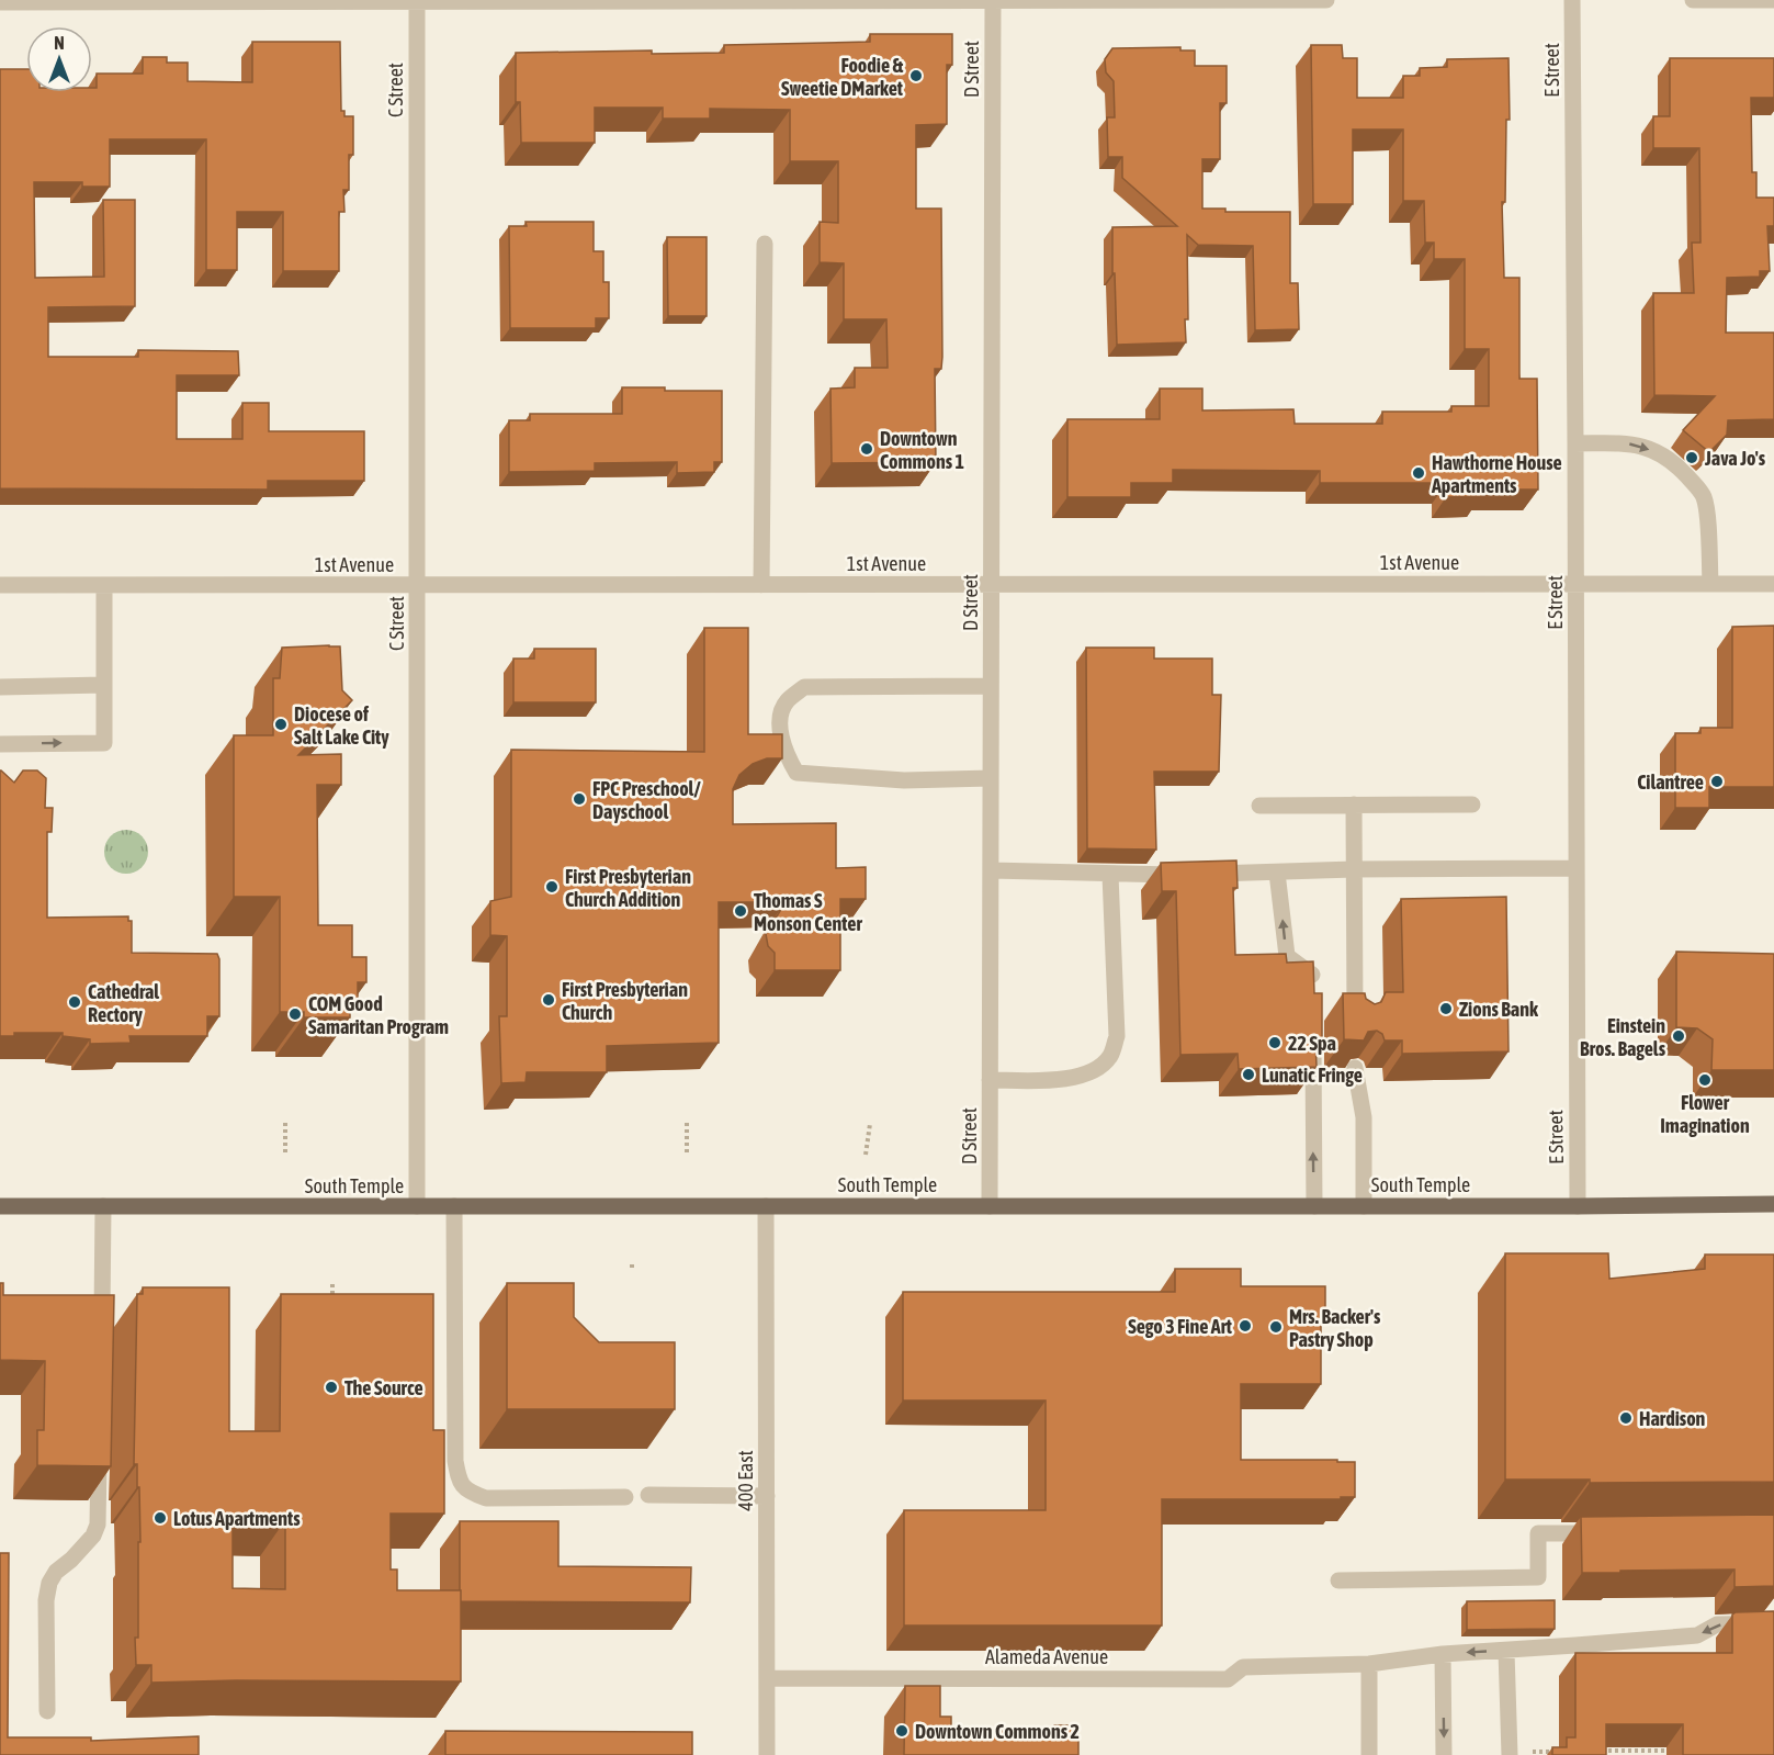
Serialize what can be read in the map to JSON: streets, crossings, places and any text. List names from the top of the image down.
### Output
{
  "streets": {
    "main road": ["South Temple"],
    "street": [
      "D Street",
      "E Street",
      "C Street",
      "1st Avenue",
      "400 East",
      "Alameda Avenue"
    ]
  },
  "crossings": [
    ["D Street", "1st Avenue"],
    ["D Street", "South Temple"],
    ["E Street", "1st Avenue"],
    ["E Street", "South Temple"],
    ["C Street", "1st Avenue"],
    ["C Street", "South Temple"],
    ["South Temple", "400 East"],
    ["400 East", "Alameda Avenue"]
  ],
  "places": [
    "Foodie & Sweetie DMarket",
    "Downtown Commons 1",
    "Java Jo's",
    "Hawthorne House Apartments",
    "Diocese of Salt Lake City",
    "Cilantree",
    "FPC Preschool/ Dayschool",
    "First Presbyterian Church Addition",
    "Thomas S Monson Center",
    "First Presbyterian Church",
    "Cathedral Rectory",
    "Zions Bank",
    "COM Good Samaritan Program",
    "Einstein Bros. Bagels",
    "22 Spa",
    "Lunatic Fringe",
    "Flower Imagination",
    "Sego 3 Fine Art",
    "Mrs. Backer's Pastry Shop",
    "The Source",
    "Hardison",
    "Lotus Apartments",
    "Downtown Commons 2"
  ],
  "north": "top"
}
